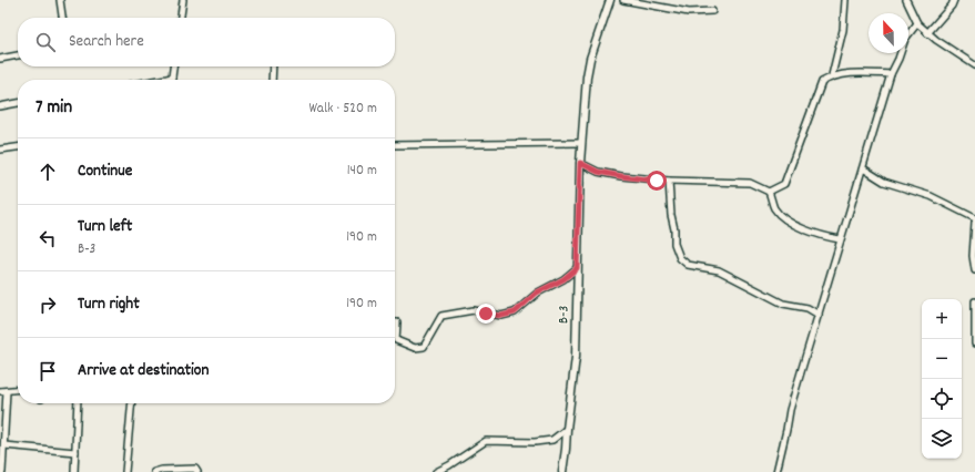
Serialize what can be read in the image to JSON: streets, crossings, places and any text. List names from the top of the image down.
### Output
{
  "streets": {
    "main road": ["B-3"]
  },
  "north": "top",
  "page": {
    "search": "Search here",
    "heading": ["7 min", "Walk · 520 m"],
    "list": [
      ["Continue", "140 m"],
      ["Turn left", "B-3", "190 m"],
      ["Turn right", "190 m"],
      "Arrive at destination"
    ],
    "map_buttons": ["+", "−"]
  }
}
